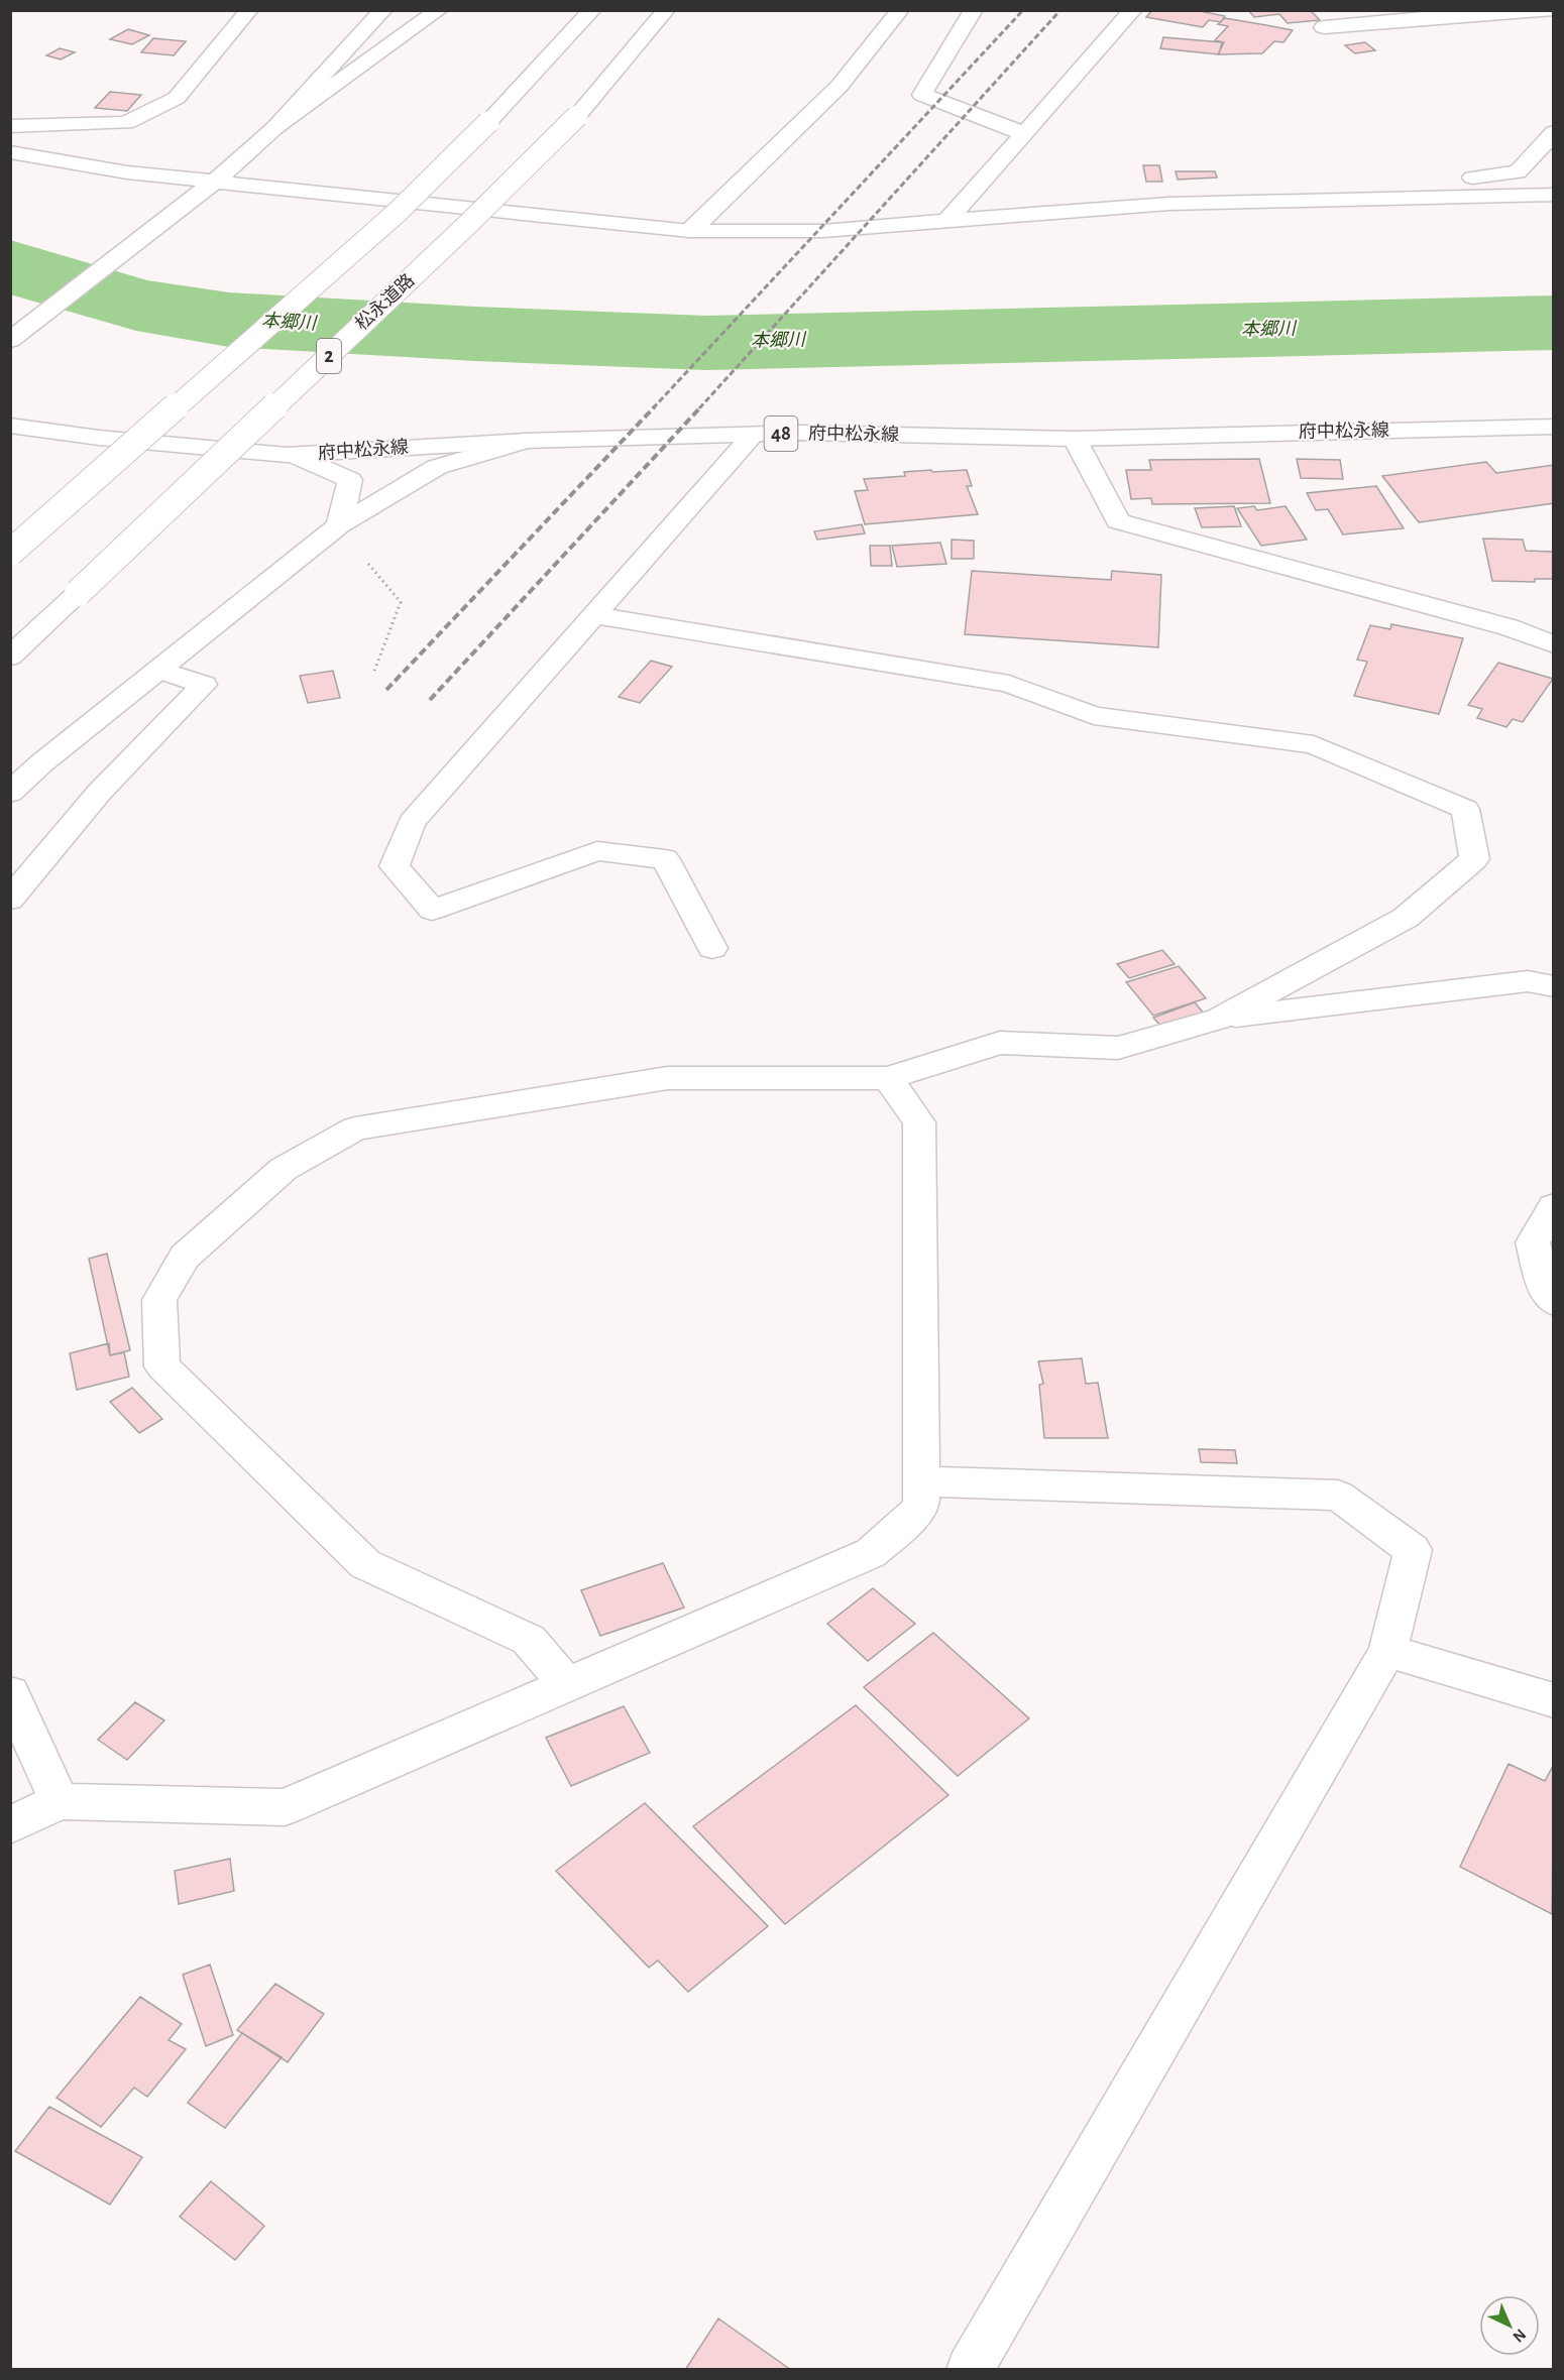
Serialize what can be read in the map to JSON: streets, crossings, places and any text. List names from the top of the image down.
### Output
{
  "streets": {
    "main road": [
      "松永道路",
      "2",
      "府中松永線",
      "48"
    ]
  },
  "water": ["本郷川"],
  "north": "bottom right"
}
